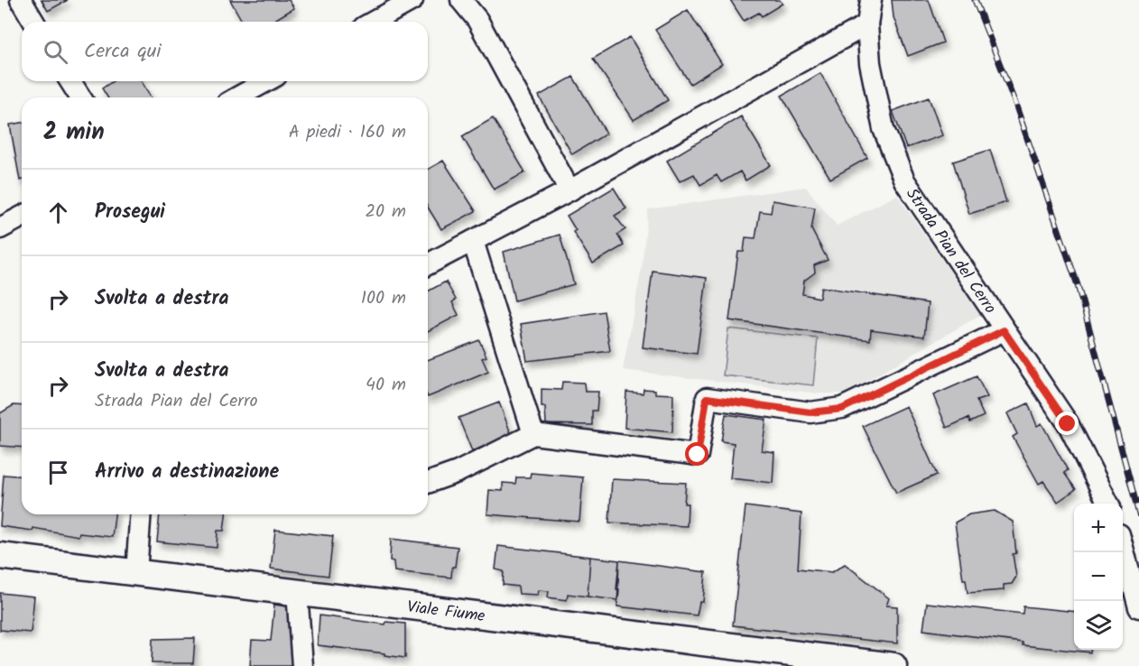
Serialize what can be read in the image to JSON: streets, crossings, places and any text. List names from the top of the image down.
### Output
{
  "streets": {
    "main road": ["Viale Fiume"],
    "street": ["Strada Pian del Cerro"]
  },
  "page": {
    "search": "Cerca qui",
    "heading": ["2 min", "A piedi · 160 m"],
    "list": [
      ["Prosegui", "20 m"],
      ["Svolta a destra", "100 m"],
      ["Svolta a destra", "Strada Pian del Cerro", "40 m"],
      "Arrivo a destinazione"
    ],
    "map_buttons": ["+", "−"]
  }
}
